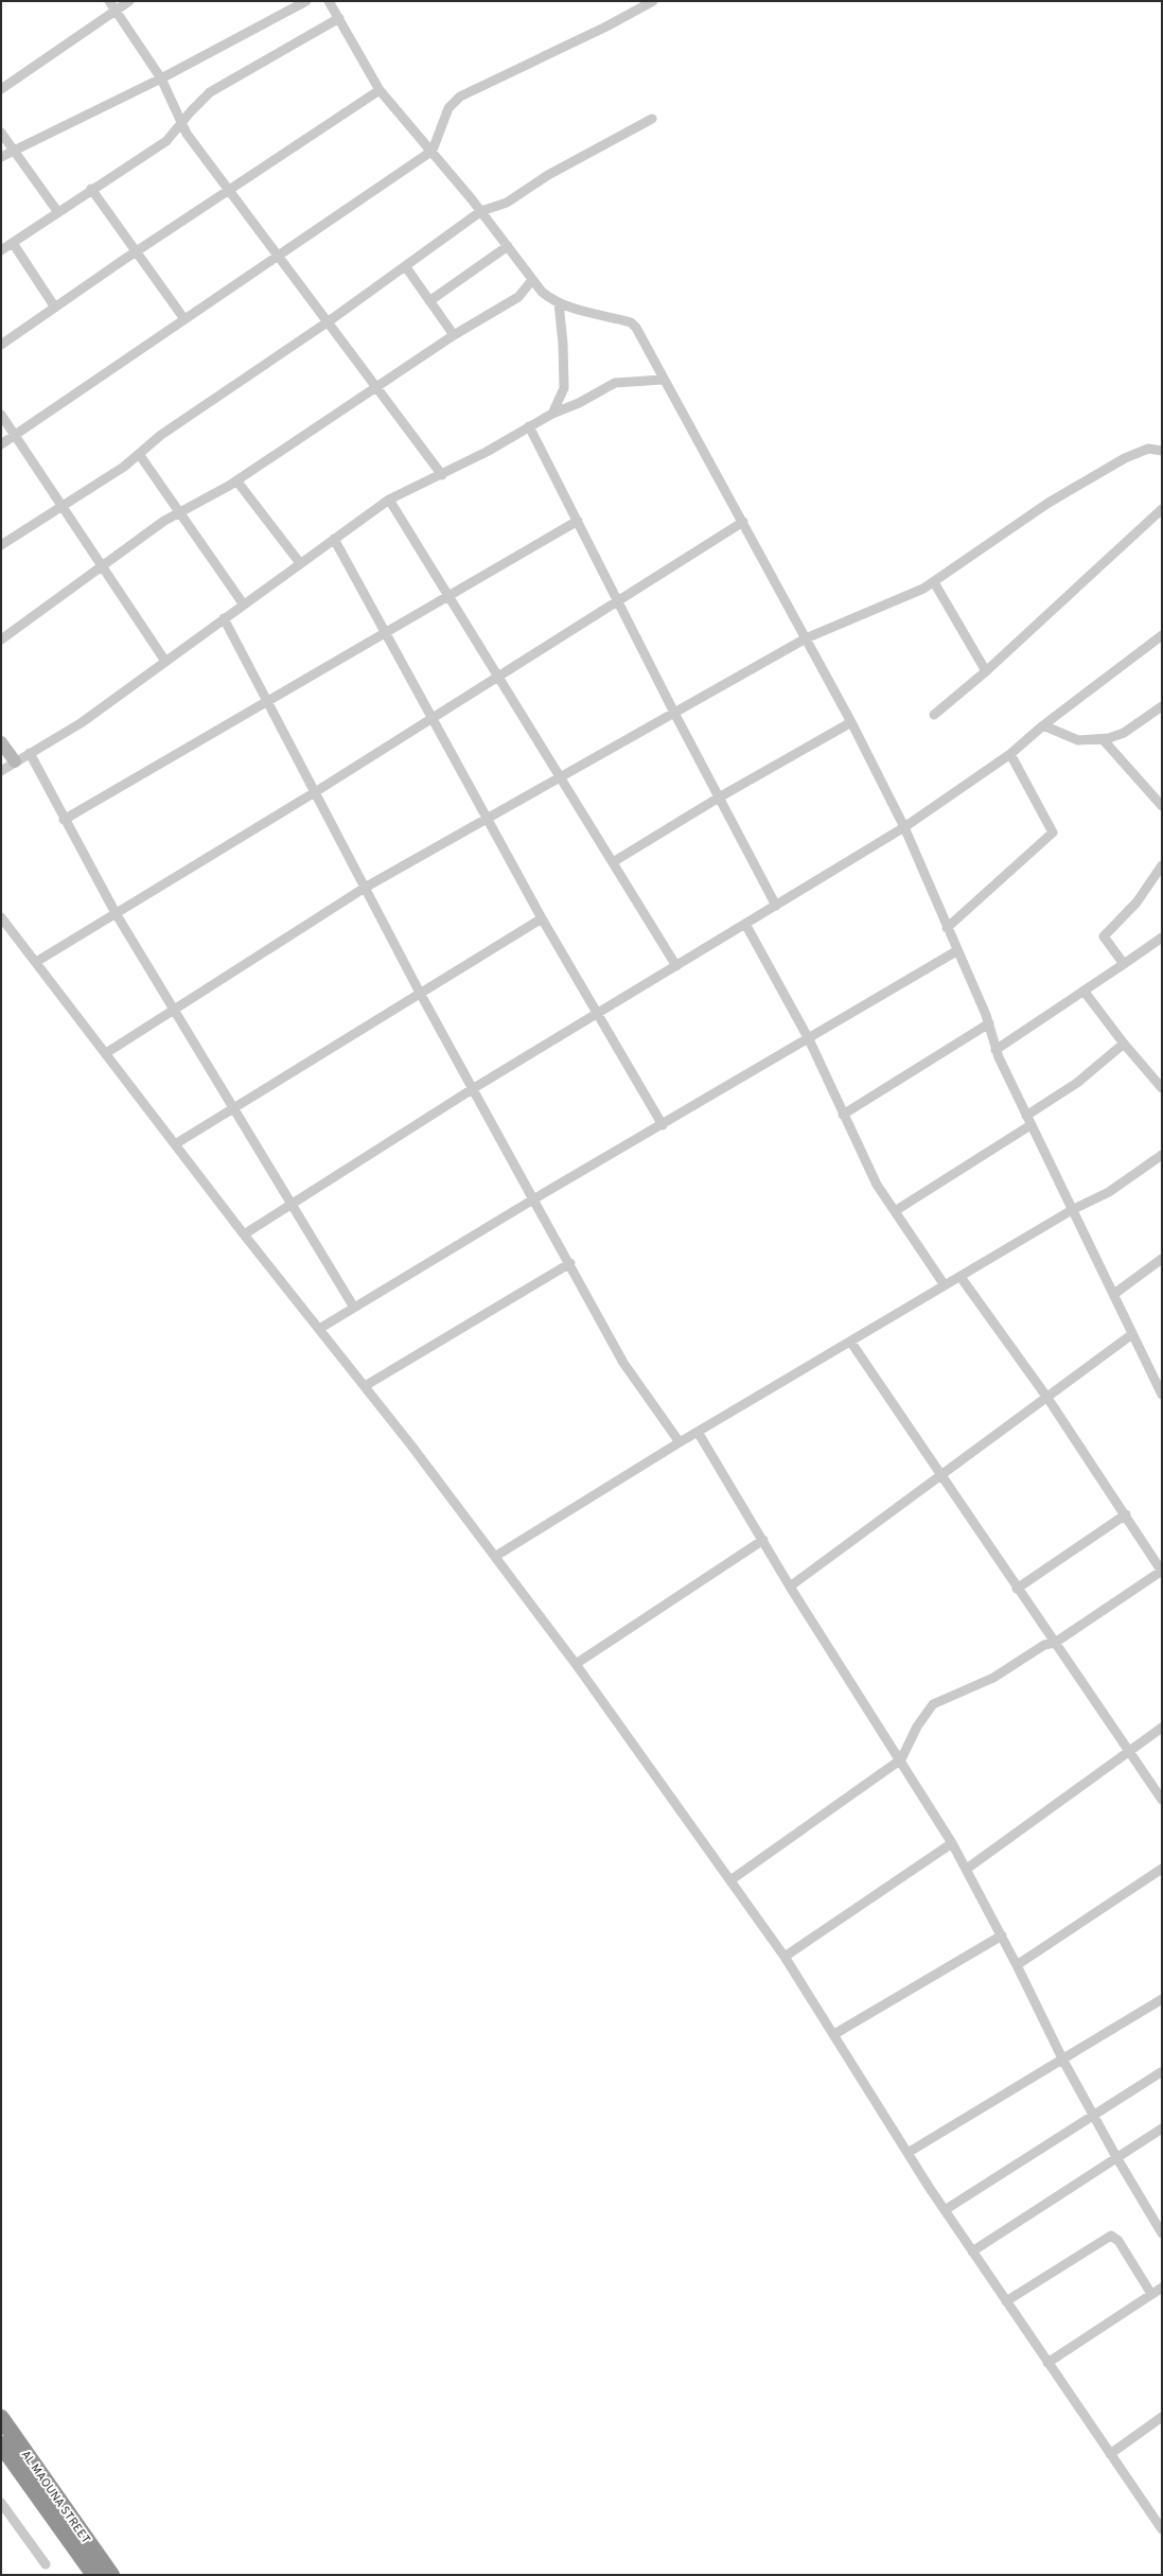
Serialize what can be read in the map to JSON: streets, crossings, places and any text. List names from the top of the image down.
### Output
{
  "streets": {
    "highway": ["AL MAOUNA STREET"]
  }
}
